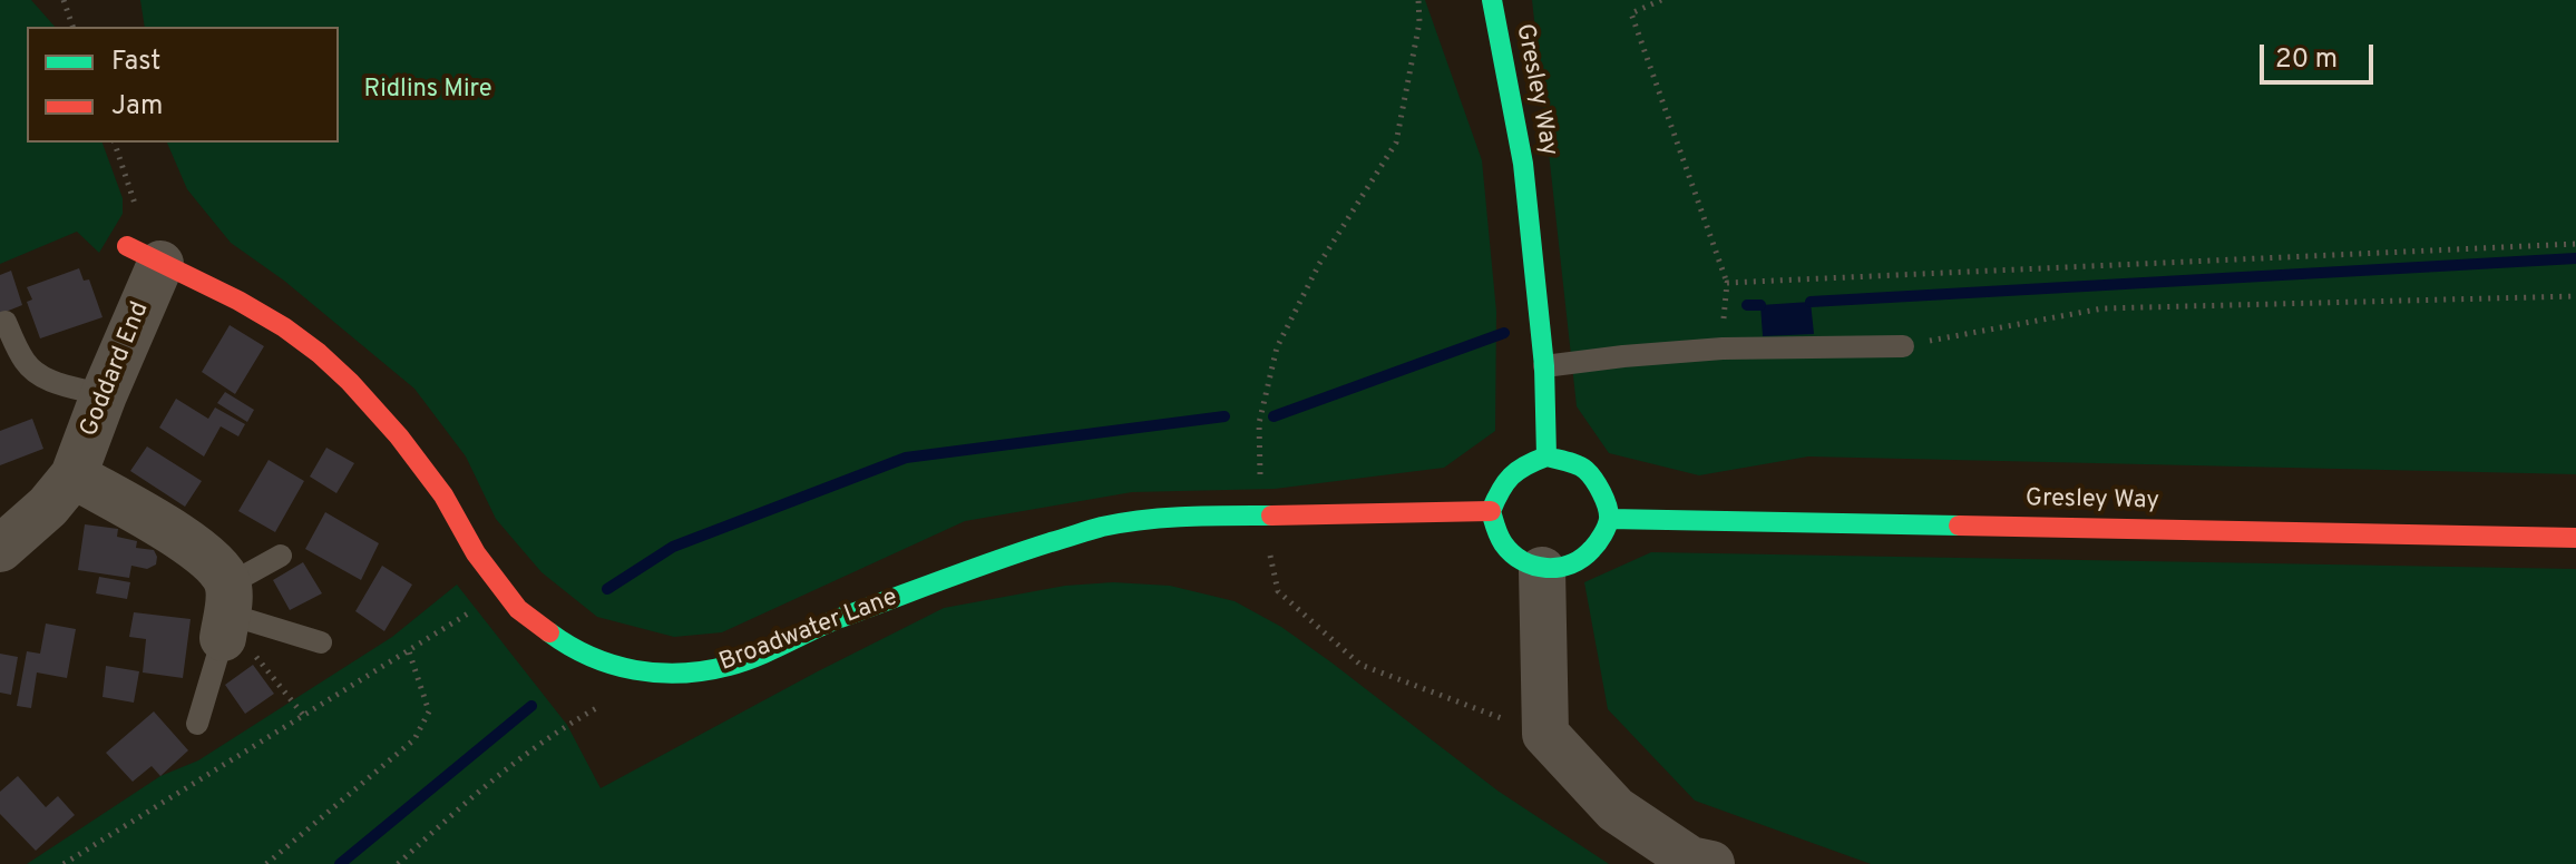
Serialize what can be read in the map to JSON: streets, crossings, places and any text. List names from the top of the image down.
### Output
{
  "streets": {
    "street": ["Gresley Way", "Goddard End", "Broadwater Lane"]
  },
  "crossings": [
    ["Gresley Way", "Broadwater Lane"],
    ["Goddard End", "Broadwater Lane"]
  ],
  "parks": ["Ridlins Mire"],
  "legend": ["Fast", "Jam"],
  "scale_bar": "20 m"
}
